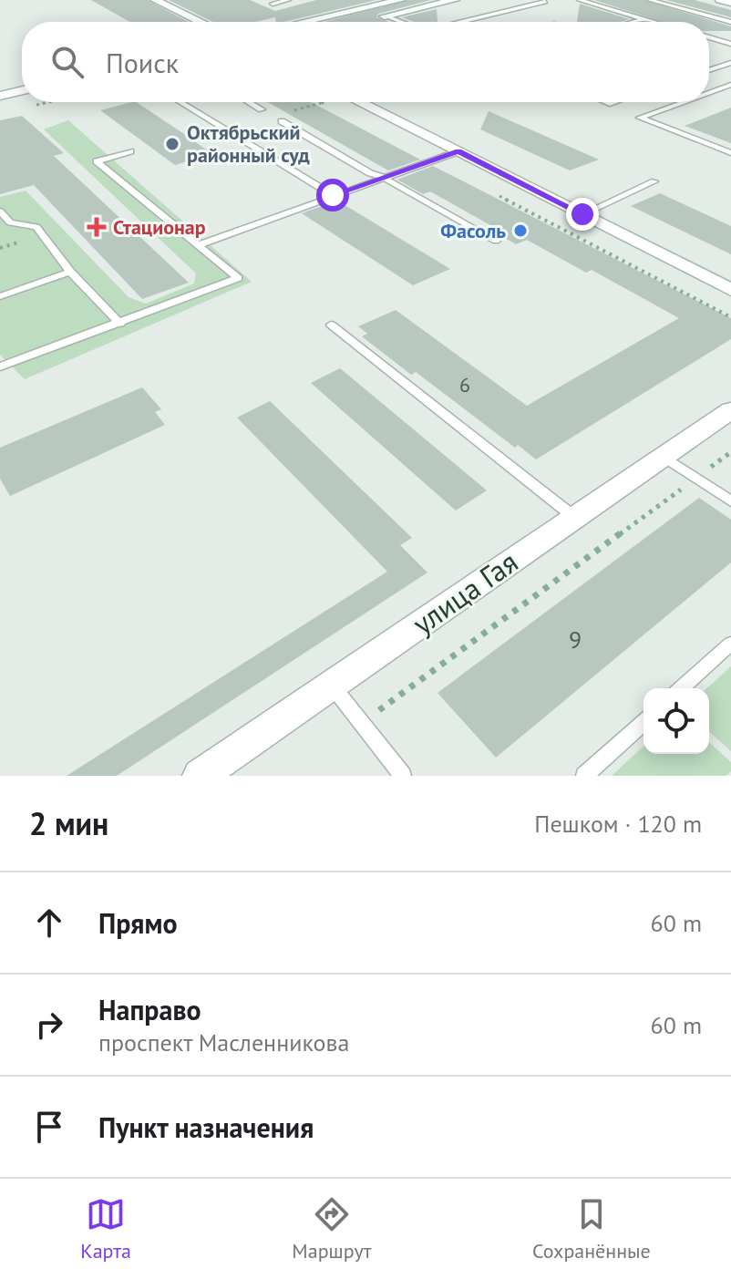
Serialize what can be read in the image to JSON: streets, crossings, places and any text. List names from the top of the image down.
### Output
{
  "streets": {
    "main road": ["улица Гая"]
  },
  "places": {
    "other": ["Октябрьский районный суд", "Фасоль"],
    "health": ["Стационар"]
  },
  "house_numbers": ["6", "9"],
  "page": {
    "search": "Поиск",
    "heading": ["2 мин", "Пешком · 120 m"],
    "list": [
      ["Прямо", "60 m"],
      ["Направо", "проспект Масленникова", "60 m"],
      "Пункт назначения"
    ],
    "nav": ["Карта", "Маршрут", "Сохранённые"]
  }
}
